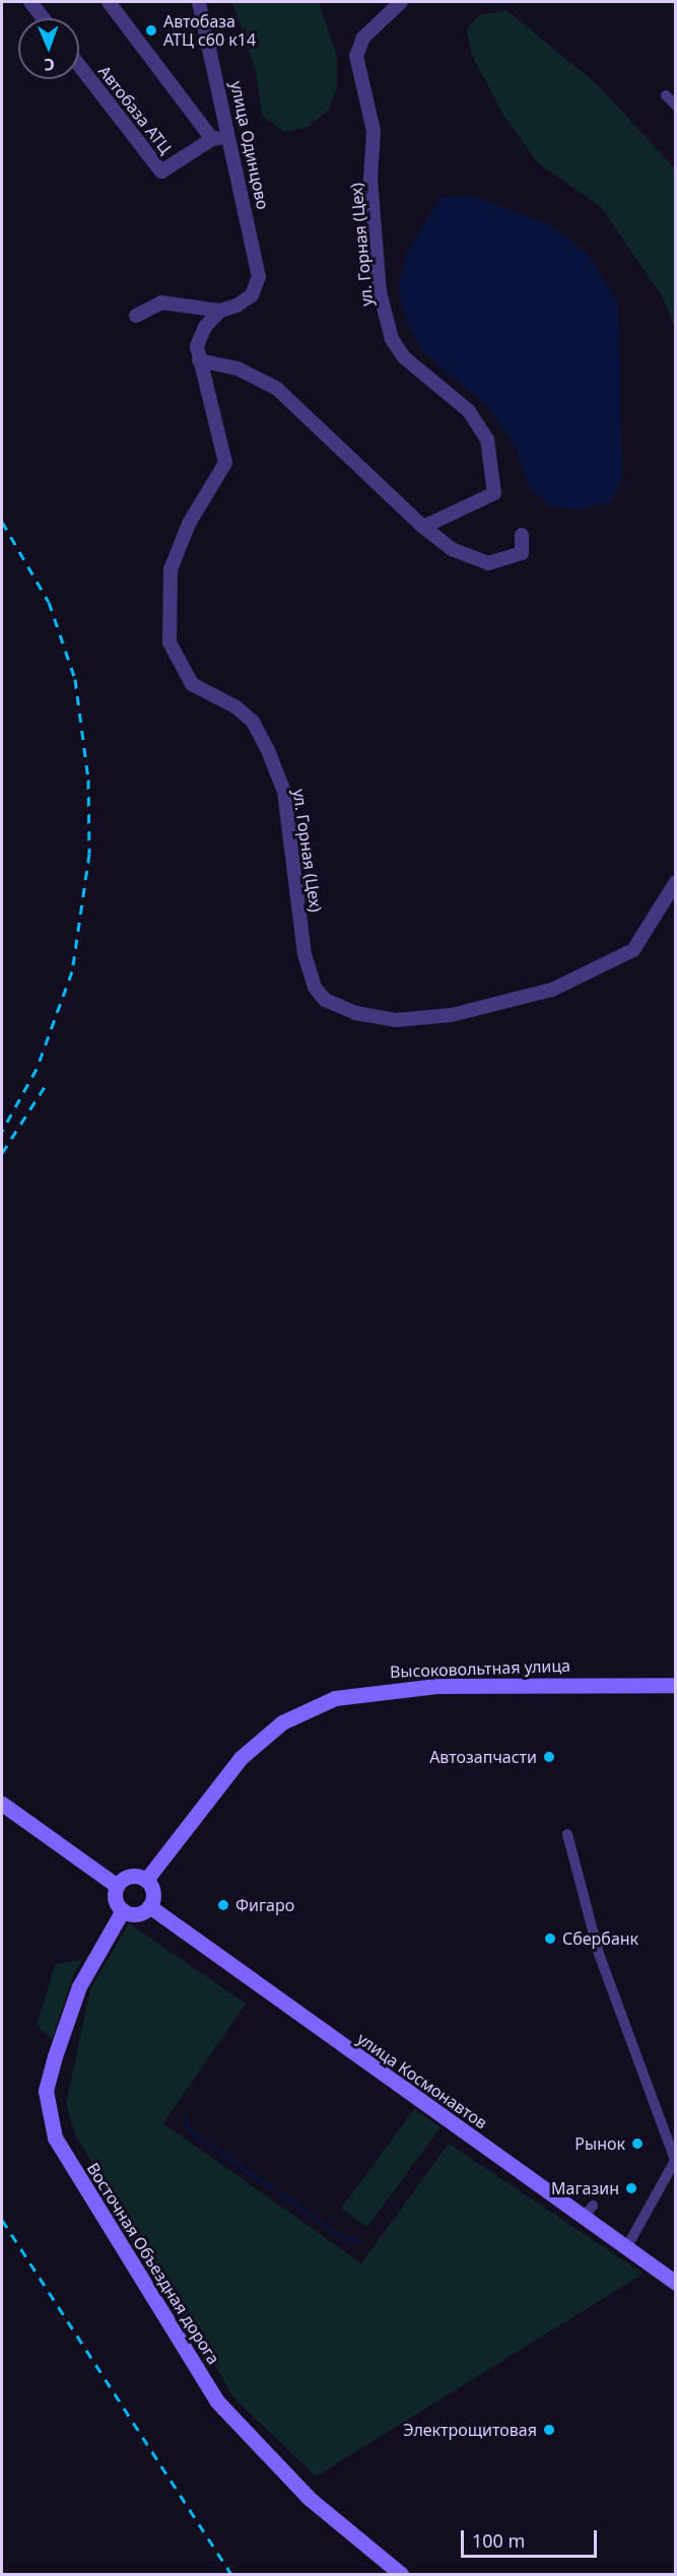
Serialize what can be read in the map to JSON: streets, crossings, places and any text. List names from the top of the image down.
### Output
{
  "streets": {
    "main road": ["Высоковольтная улица", "улица Космонавтов", "Восточная Объездная дорога"],
    "street": ["Автобаза АТЦ", "улица Одинцово", "ул. Горная (Цех)"]
  },
  "crossings": [
    ["Автобаза АТЦ", "улица Одинцово"],
    ["улица Одинцово", "ул. Горная (Цех)"],
    ["Высоковольтная улица", "улица Космонавтов"],
    ["Высоковольтная улица", "Восточная Объездная дорога"],
    ["улица Космонавтов", "Восточная Объездная дорога"]
  ],
  "places": [
    "Автобаза АТЦ с60 к14",
    "Автозапчасти",
    "Фигаро",
    "Сбербанк",
    "Рынок",
    "Магазин",
    "Электрощитовая"
  ],
  "scale_bar": "100 m",
  "north": "bottom"
}
